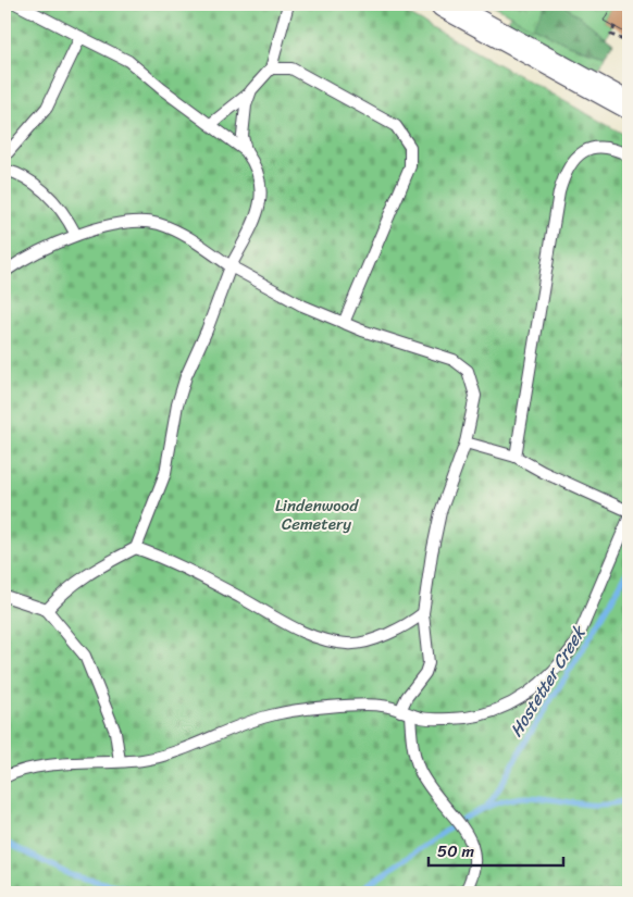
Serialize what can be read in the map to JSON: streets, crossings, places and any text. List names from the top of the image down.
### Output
{
  "water": ["Hostetter Creek"],
  "parks": ["Lindenwood Cemetery"],
  "scale_bar": "50 m"
}
